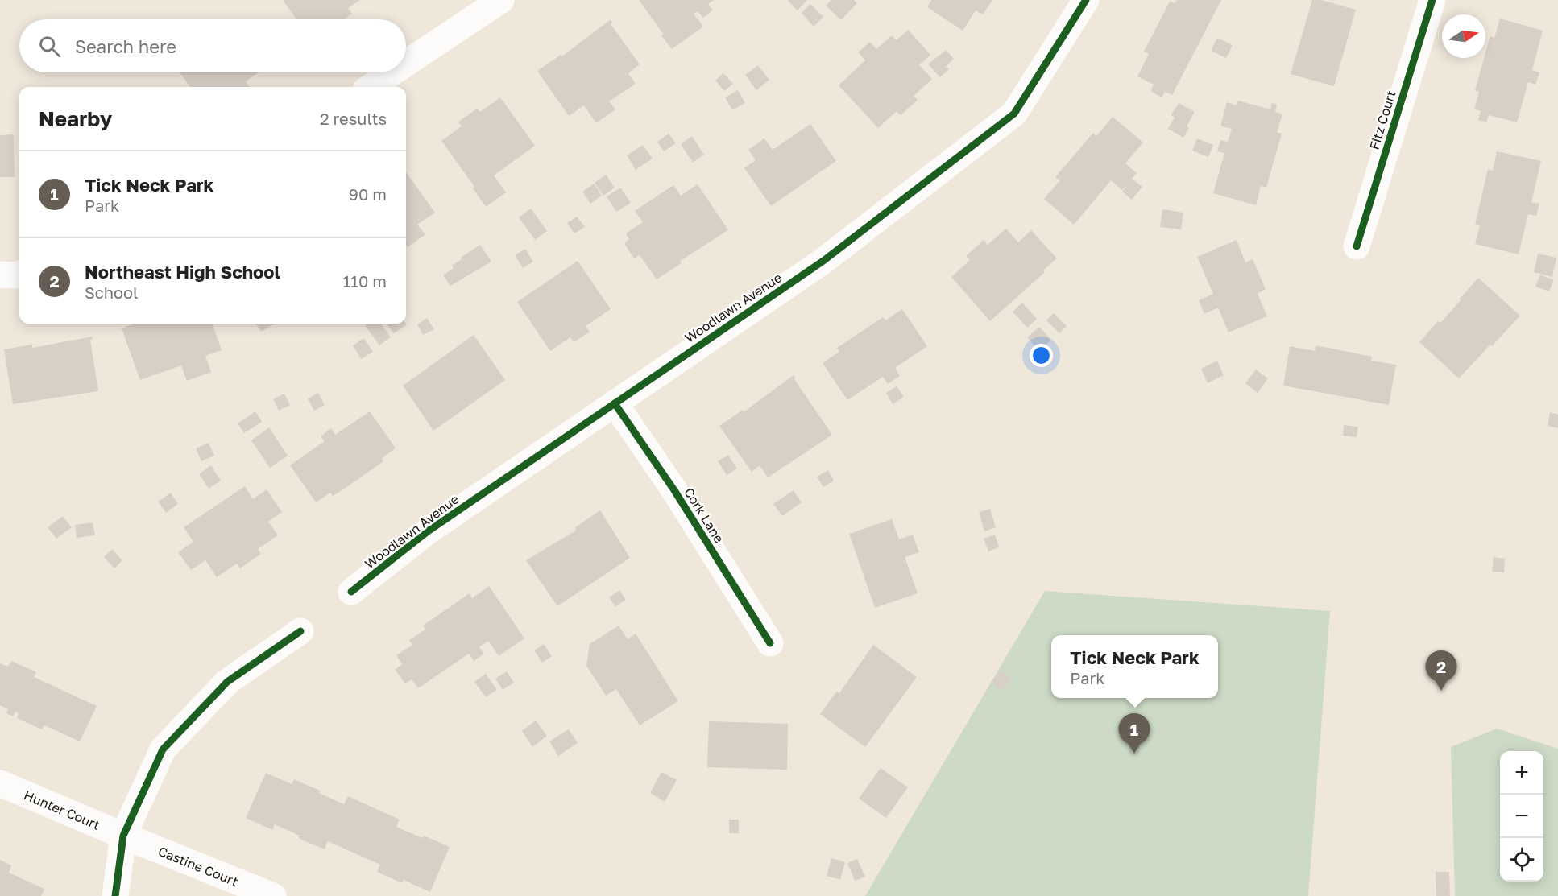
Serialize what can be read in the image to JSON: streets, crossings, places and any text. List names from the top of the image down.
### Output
{
  "streets": {
    "street": [
      "Fitz Court",
      "Woodlawn Avenue",
      "Cork Lane",
      "Hunter Court",
      "Castine Court"
    ]
  },
  "crossings": [
    ["Woodlawn Avenue", "Cork Lane"],
    ["Hunter Court", "Castine Court"]
  ],
  "north": "right",
  "page": {
    "search": "Search here",
    "heading": ["Nearby", "2 results"],
    "list": [
      {
        "mark": "1",
        "name": "Tick Neck Park",
        "note": "Park",
        "value": "90 m"
      },
      {
        "mark": "2",
        "name": "Northeast High School",
        "note": "School",
        "value": "110 m"
      }
    ],
    "popup": ["Tick Neck Park", "Park"],
    "pins": ["2", "1"],
    "map_buttons": ["+", "−"]
  }
}
